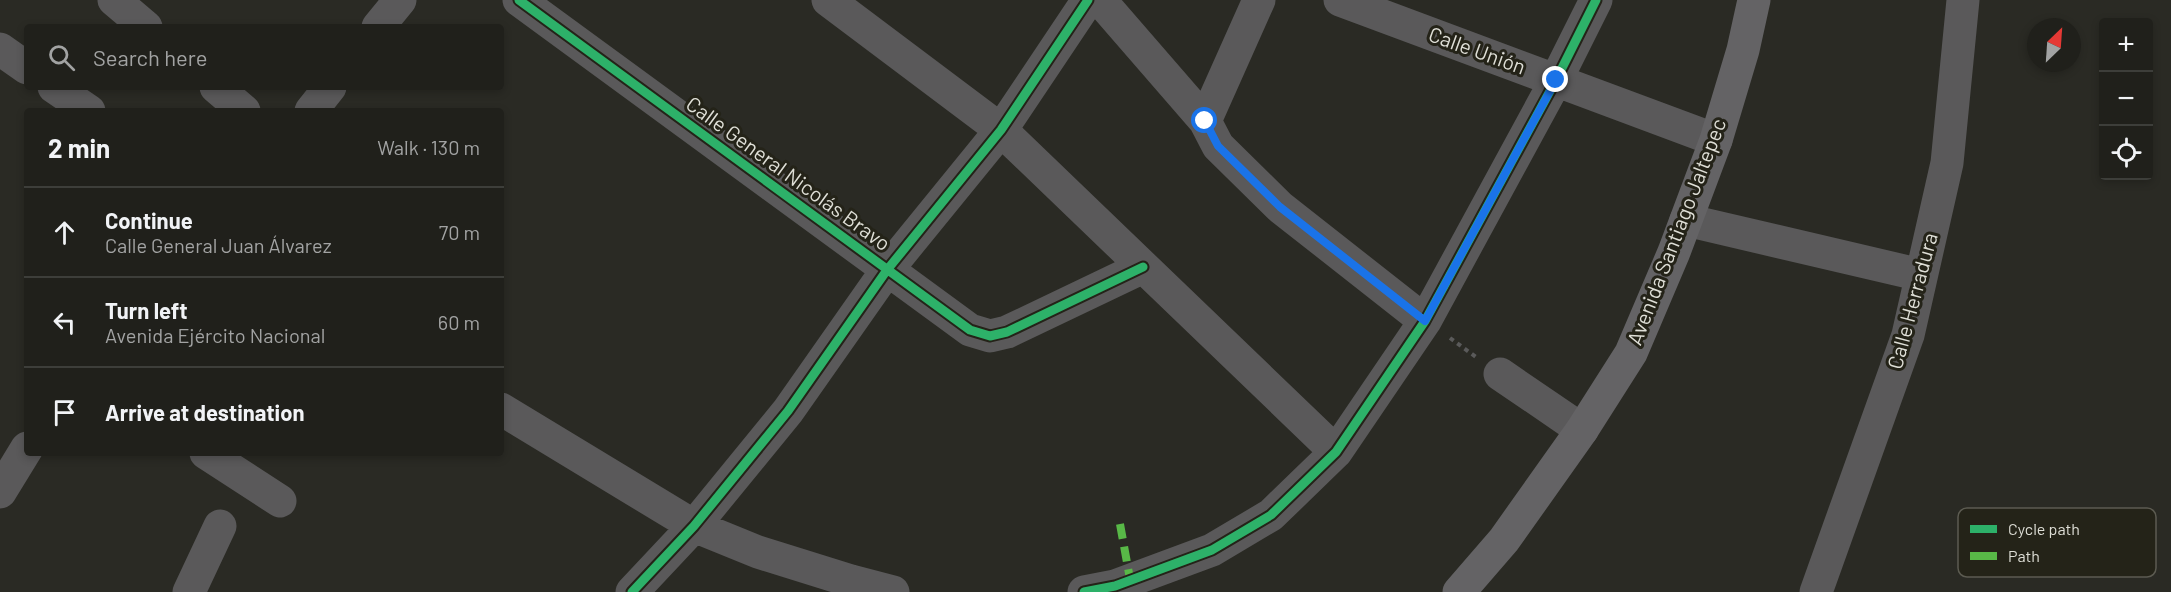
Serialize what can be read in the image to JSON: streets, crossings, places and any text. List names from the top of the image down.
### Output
{
  "streets": {
    "street": [
      "Calle Unión",
      "Calle General Nicolás Bravo",
      "Avenida Santiago Jaltepec",
      "Calle Herradura"
    ]
  },
  "crossings": [
    ["Calle Unión", "Avenida Santiago Jaltepec"]
  ],
  "legend": ["Cycle path", "Path"],
  "north": "top right",
  "page": {
    "map_buttons": ["+", "−"],
    "search": "Search here",
    "heading": ["2 min", "Walk · 130 m"],
    "list": [
      ["Continue", "Calle General Juan Álvarez", "70 m"],
      ["Turn left", "Avenida Ejército Nacional", "60 m"],
      "Arrive at destination"
    ]
  }
}
